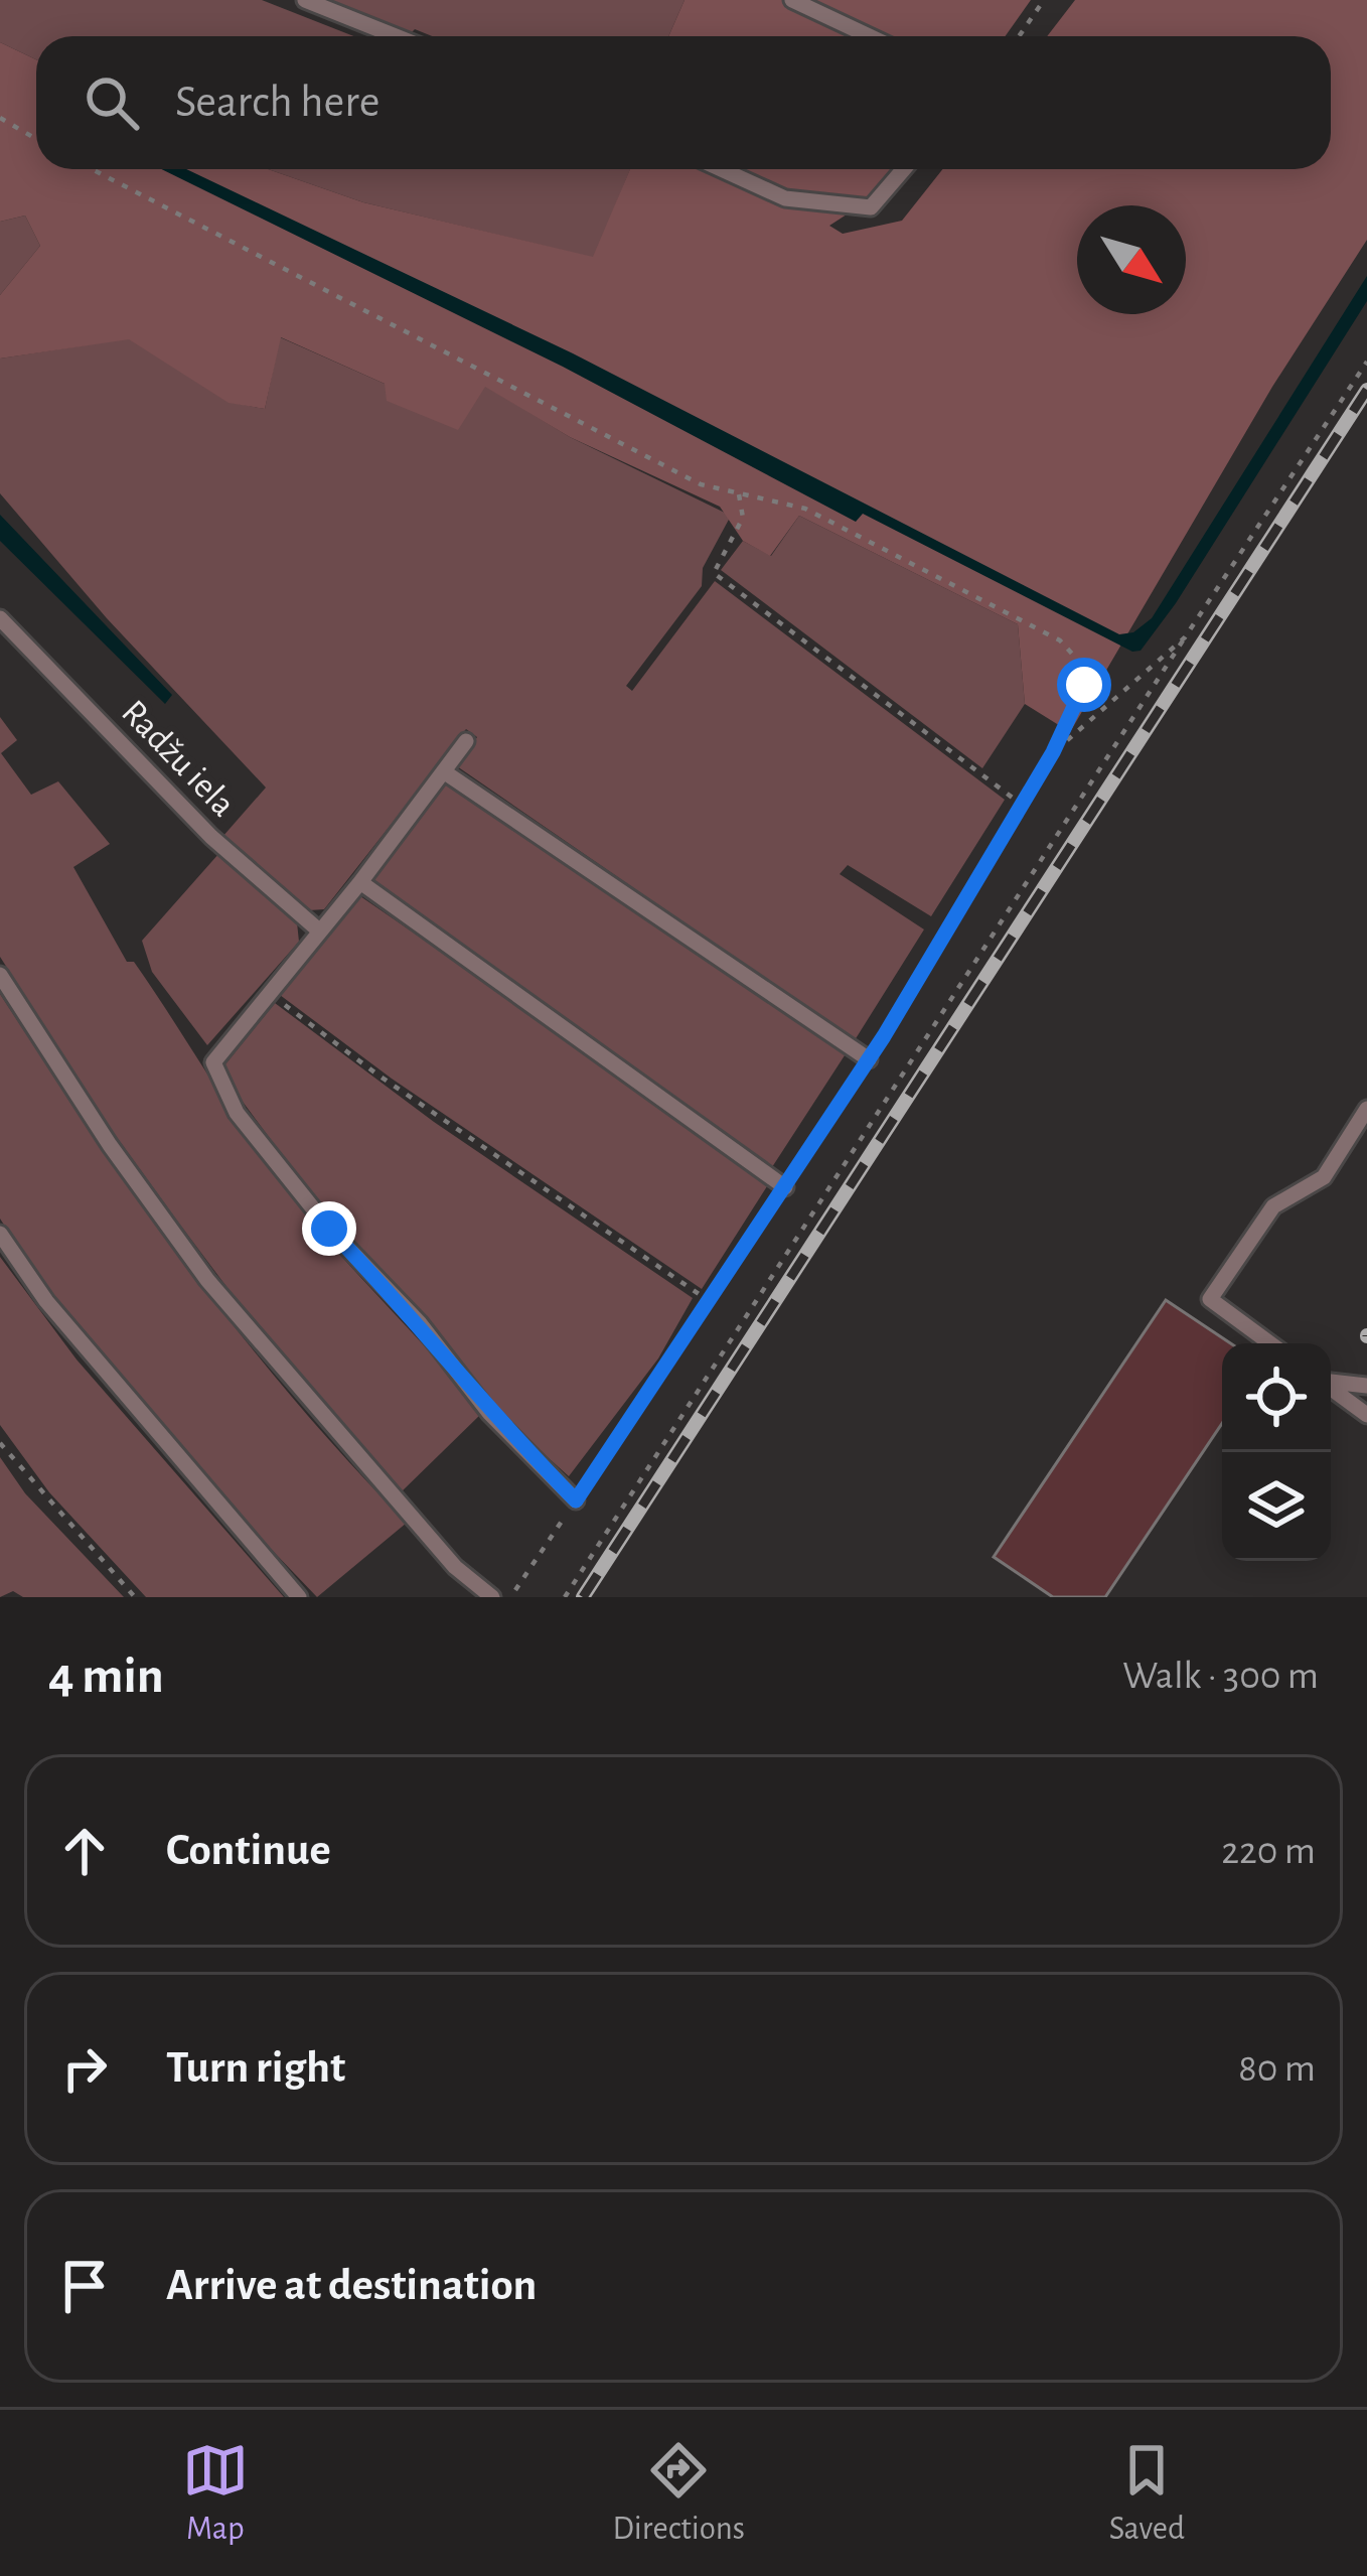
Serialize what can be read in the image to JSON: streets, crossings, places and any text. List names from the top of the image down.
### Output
{
  "streets": {
    "lane": ["Radžu iela"]
  },
  "north": "bottom right",
  "page": {
    "search": "Search here",
    "heading": ["4 min", "Walk · 300 m"],
    "list": [
      ["Continue", "220 m"],
      ["Turn right", "80 m"],
      "Arrive at destination"
    ],
    "nav": ["Map", "Directions", "Saved"]
  }
}
